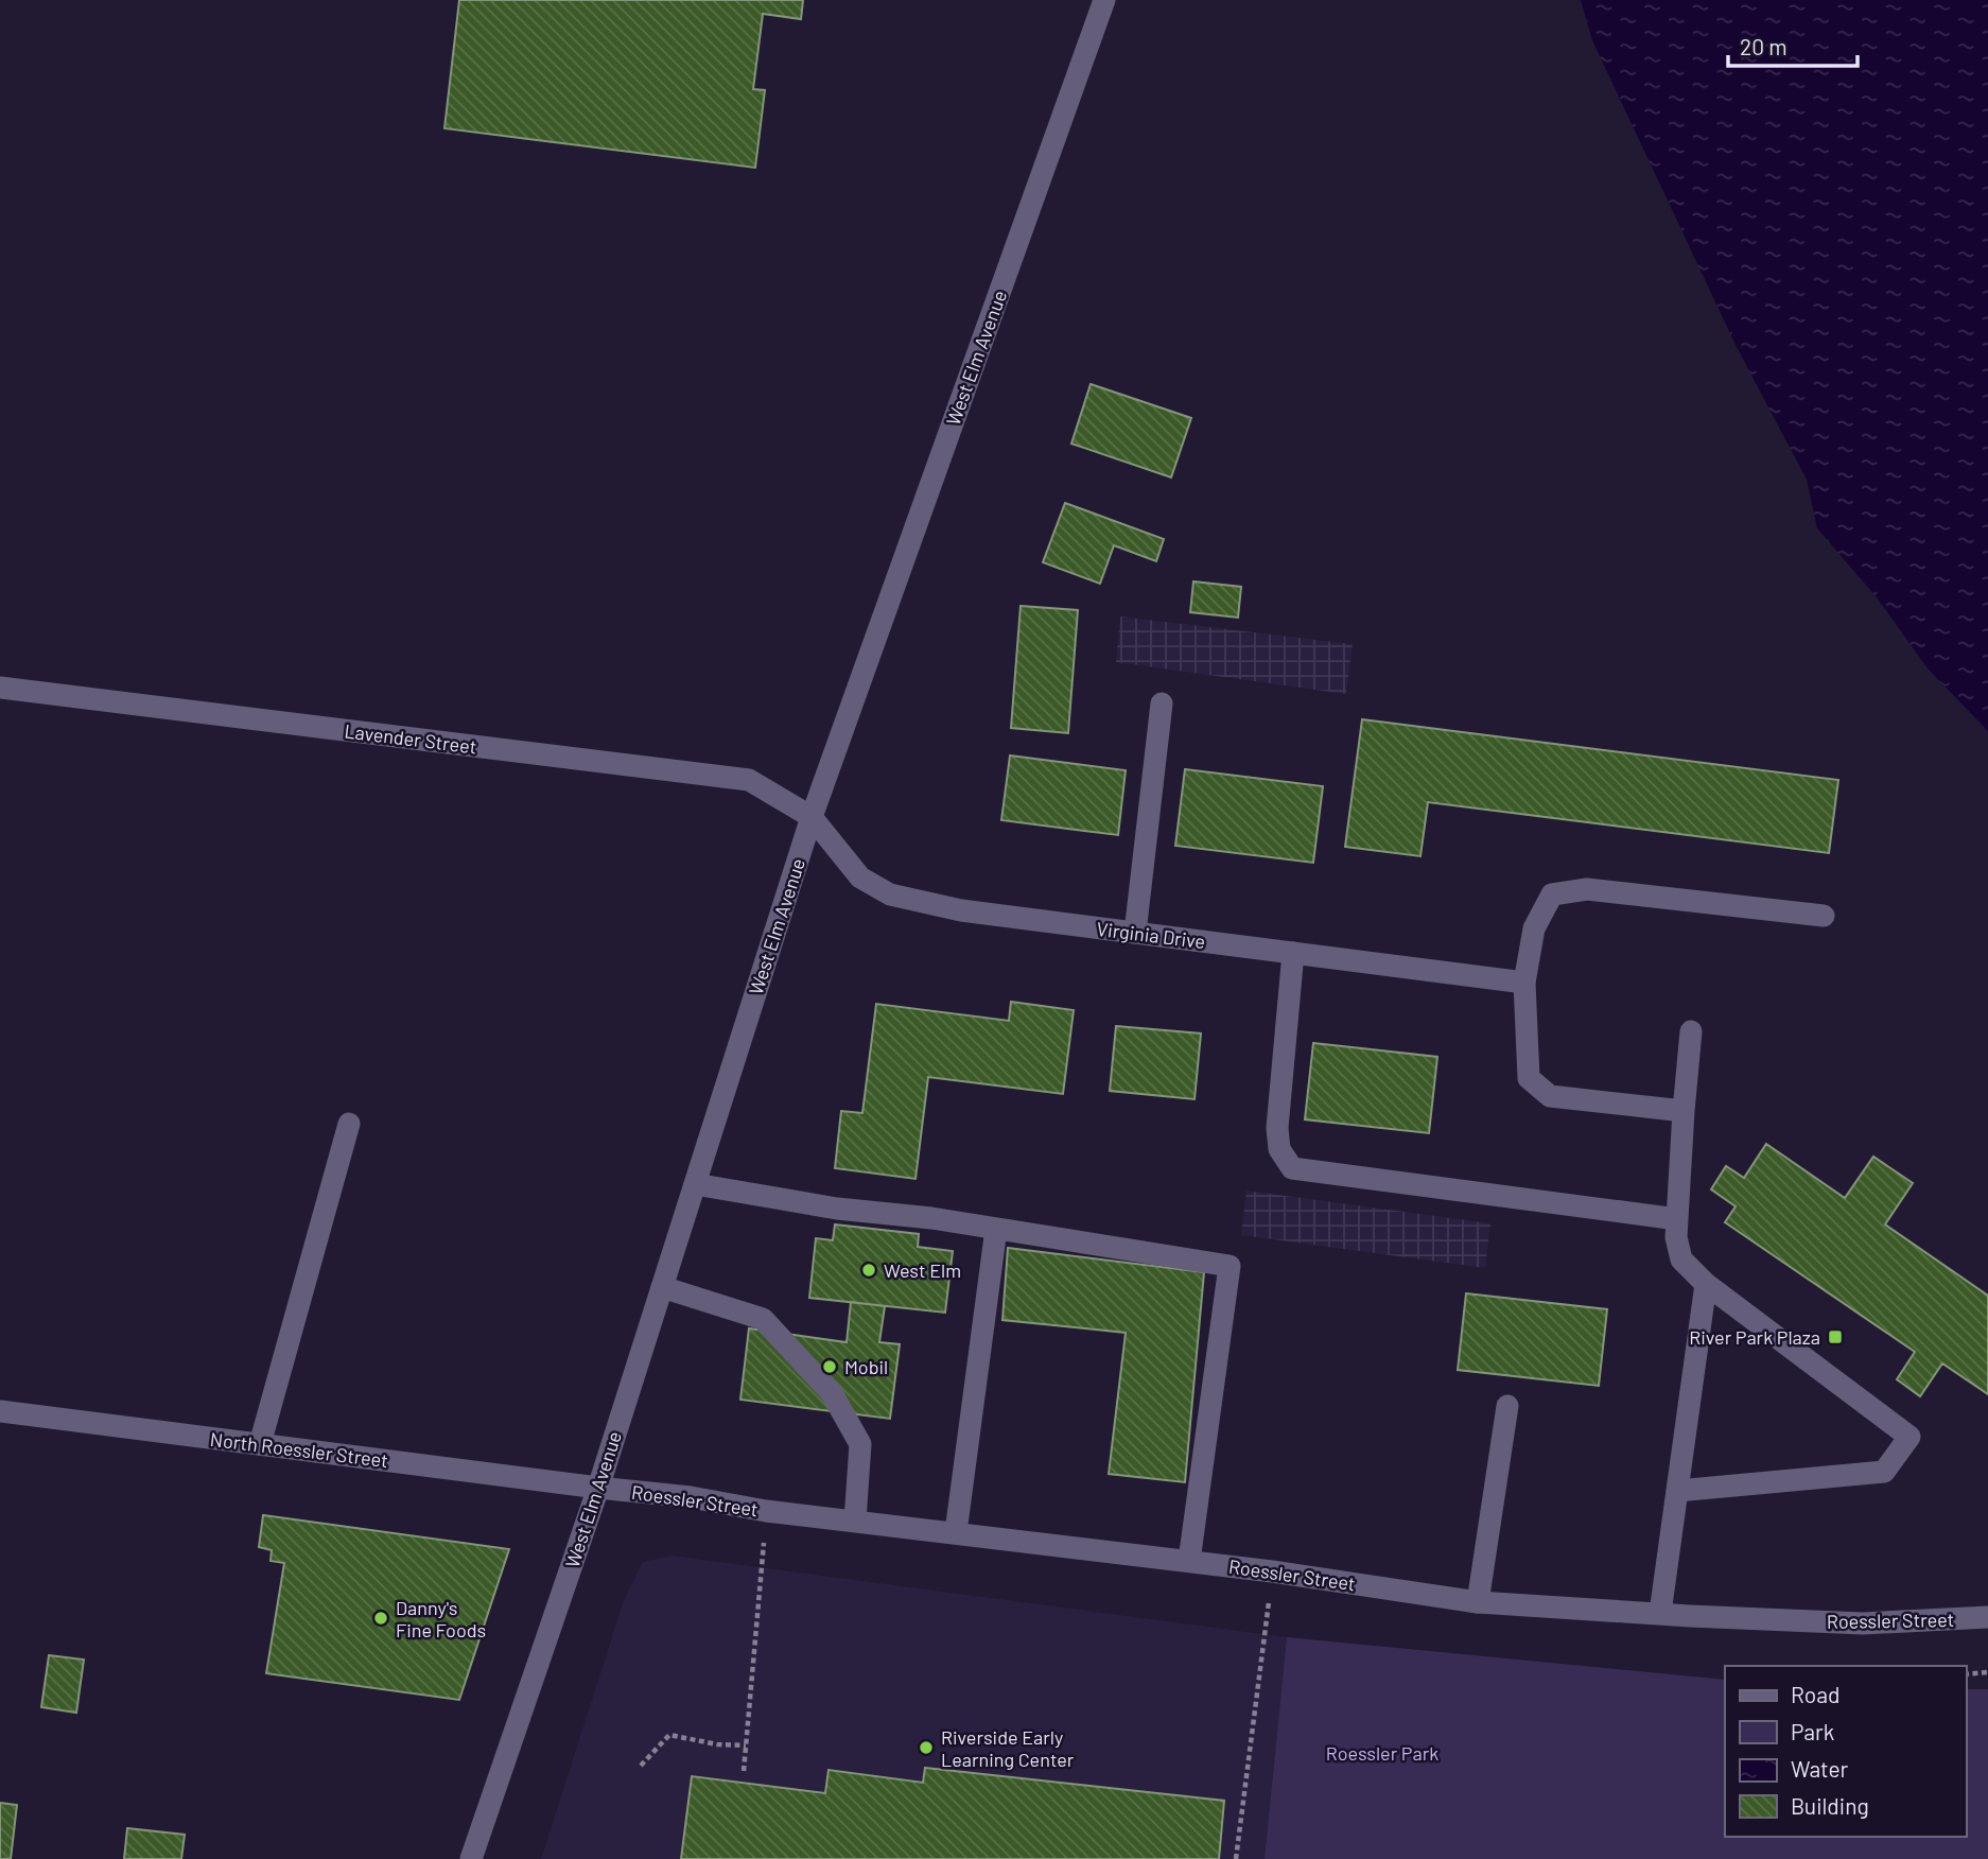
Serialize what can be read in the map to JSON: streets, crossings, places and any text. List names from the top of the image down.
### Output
{
  "streets": {
    "street": [
      "West Elm Avenue",
      "Lavender Street",
      "Virginia Drive",
      "North Roessler Street",
      "Roessler Street"
    ]
  },
  "crossings": [
    ["West Elm Avenue", "Lavender Street"],
    ["West Elm Avenue", "Virginia Drive"],
    ["West Elm Avenue", "North Roessler Street"],
    ["West Elm Avenue", "Roessler Street"],
    ["Lavender Street", "Virginia Drive"],
    ["North Roessler Street", "Roessler Street"]
  ],
  "parks": ["Roessler Park"],
  "places": {
    "other": [
      "West Elm",
      "Mobil",
      "Danny's Fine Foods",
      "Riverside Early Learning Center"
    ],
    "transit": ["River Park Plaza"]
  },
  "legend": [
    "Road",
    "Park",
    "Water",
    "Building"
  ],
  "scale_bar": "20 m"
}
